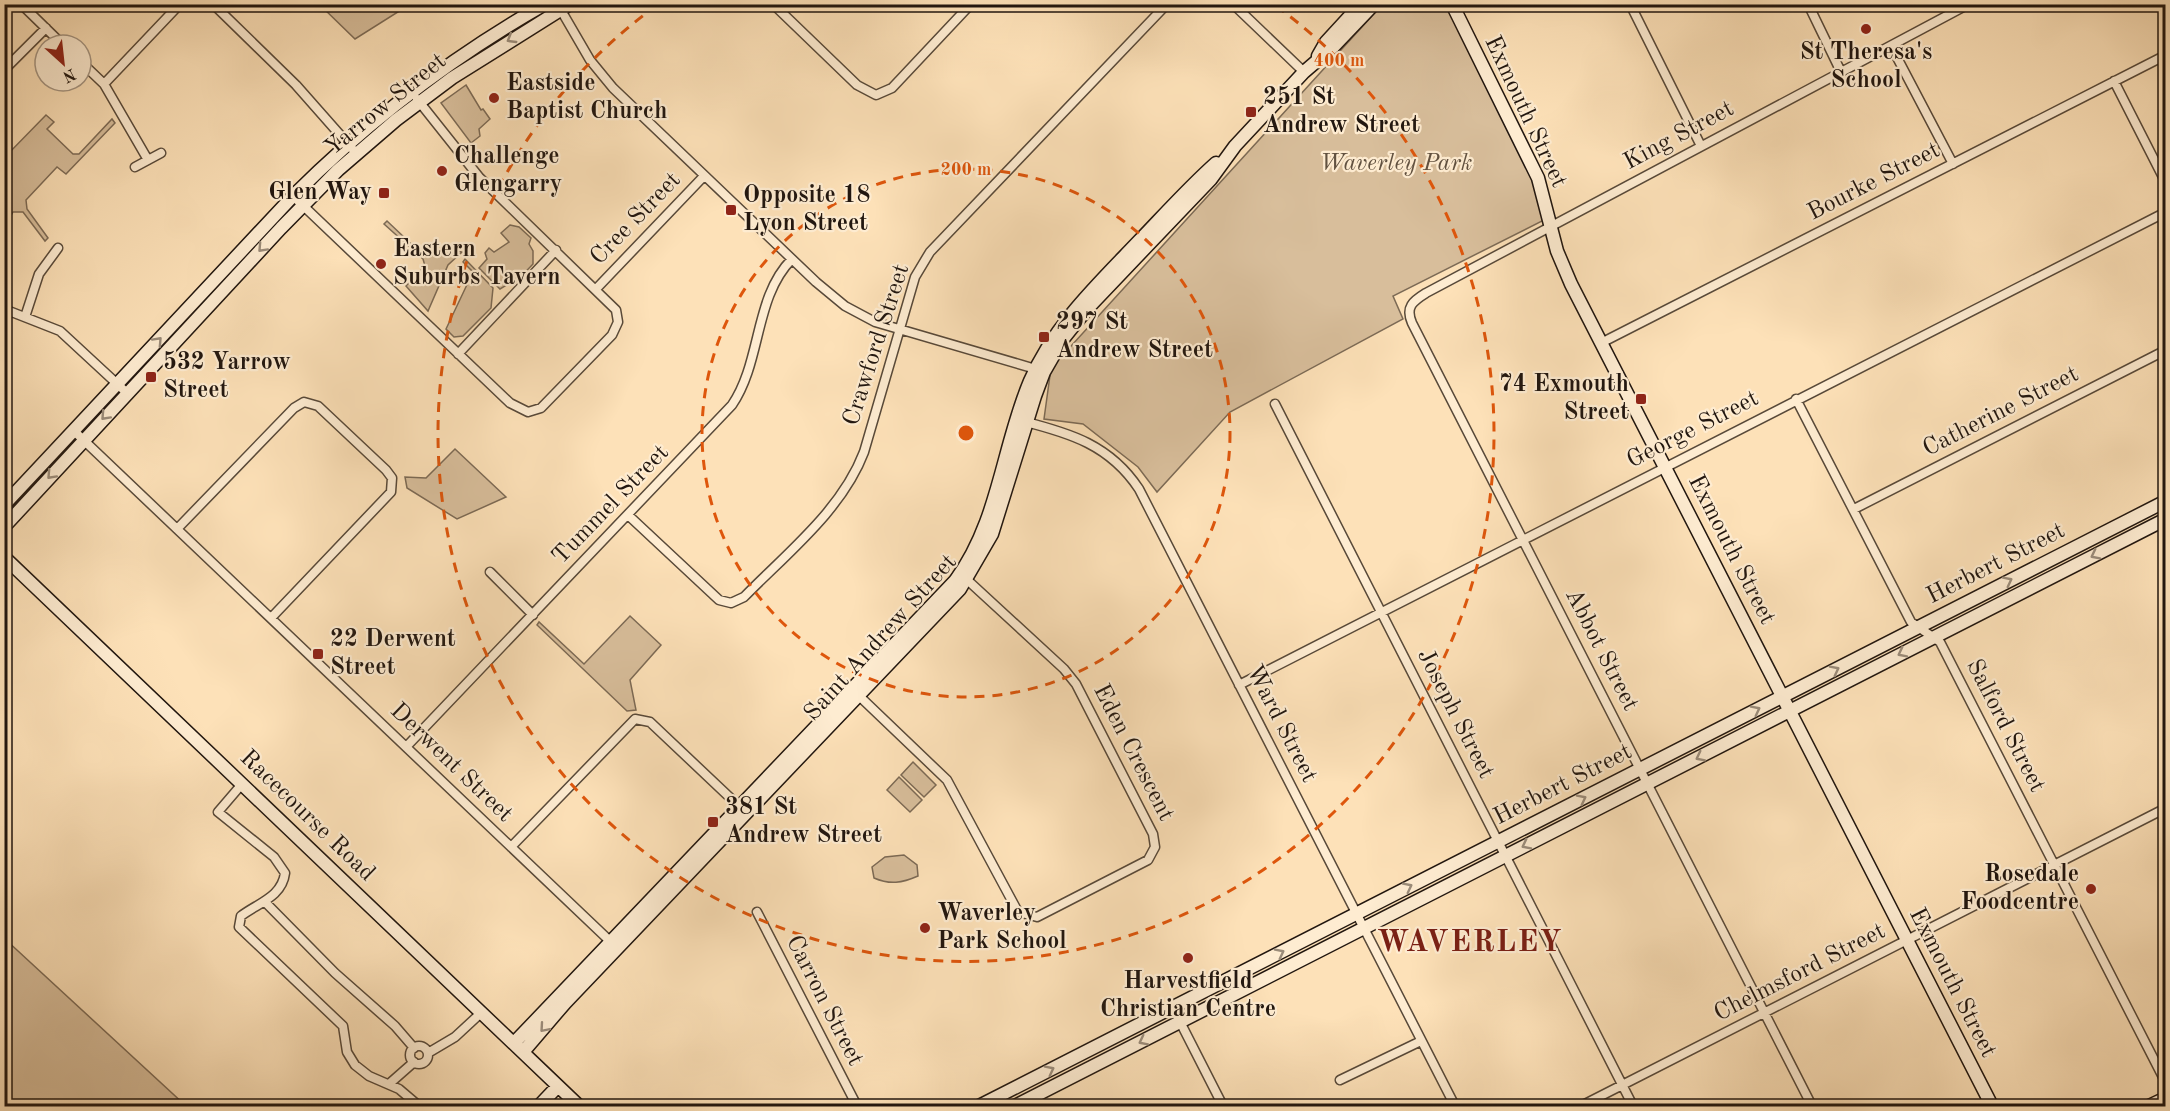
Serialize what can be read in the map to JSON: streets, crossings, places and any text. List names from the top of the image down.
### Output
{
  "streets": {
    "street": [
      "Yarrow Street",
      "Exmouth Street",
      "King Street",
      "Bourke Street",
      "Cree Street",
      "Crawford Street",
      "Catherine Street",
      "George Street",
      "Tummel Street",
      "Herbert Street",
      "Saint Andrew Street",
      "Abbot Street",
      "Joseph Street",
      "Ward Street",
      "Salford Street",
      "Eden Crescent",
      "Derwent Street",
      "Racecourse Road",
      "Chelmsford Street",
      "Carron Street"
    ]
  },
  "crossings": [
    ["Yarrow Street", "Derwent Street"],
    ["Exmouth Street", "King Street"],
    ["Exmouth Street", "Bourke Street"],
    ["Exmouth Street", "George Street"],
    ["Exmouth Street", "Herbert Street"],
    ["Exmouth Street", "Chelmsford Street"],
    ["King Street", "Abbot Street"],
    ["Crawford Street", "Tummel Street"],
    ["George Street", "Abbot Street"],
    ["George Street", "Joseph Street"],
    ["George Street", "Ward Street"],
    ["Tummel Street", "Derwent Street"],
    ["Herbert Street", "Abbot Street"],
    ["Herbert Street", "Joseph Street"],
    ["Herbert Street", "Ward Street"],
    ["Herbert Street", "Salford Street"],
    ["Saint Andrew Street", "Ward Street"],
    ["Saint Andrew Street", "Eden Crescent"],
    ["Saint Andrew Street", "Derwent Street"],
    ["Saint Andrew Street", "Racecourse Road"],
    ["Abbot Street", "Chelmsford Street"],
    ["Joseph Street", "Chelmsford Street"],
    ["Salford Street", "Chelmsford Street"]
  ],
  "districts": ["WAVERLEY"],
  "parks": ["Waverley Park"],
  "places": {
    "other": [
      "St Theresa's School",
      "Eastside Baptist Church",
      "Challenge Glengarry",
      "Eastern Suburbs Tavern",
      "Rosedale Foodcentre",
      "Waverley Park School",
      "Harvestfield Christian Centre"
    ],
    "transit": [
      "251 St Andrew Street",
      "Glen Way",
      "Opposite 18 Lyon Street",
      "297 St Andrew Street",
      "532 Yarrow Street",
      "74 Exmouth Street",
      "22 Derwent Street",
      "381 St Andrew Street"
    ]
  },
  "north": "bottom right",
  "rings": ["400 m", "200 m"]
}
